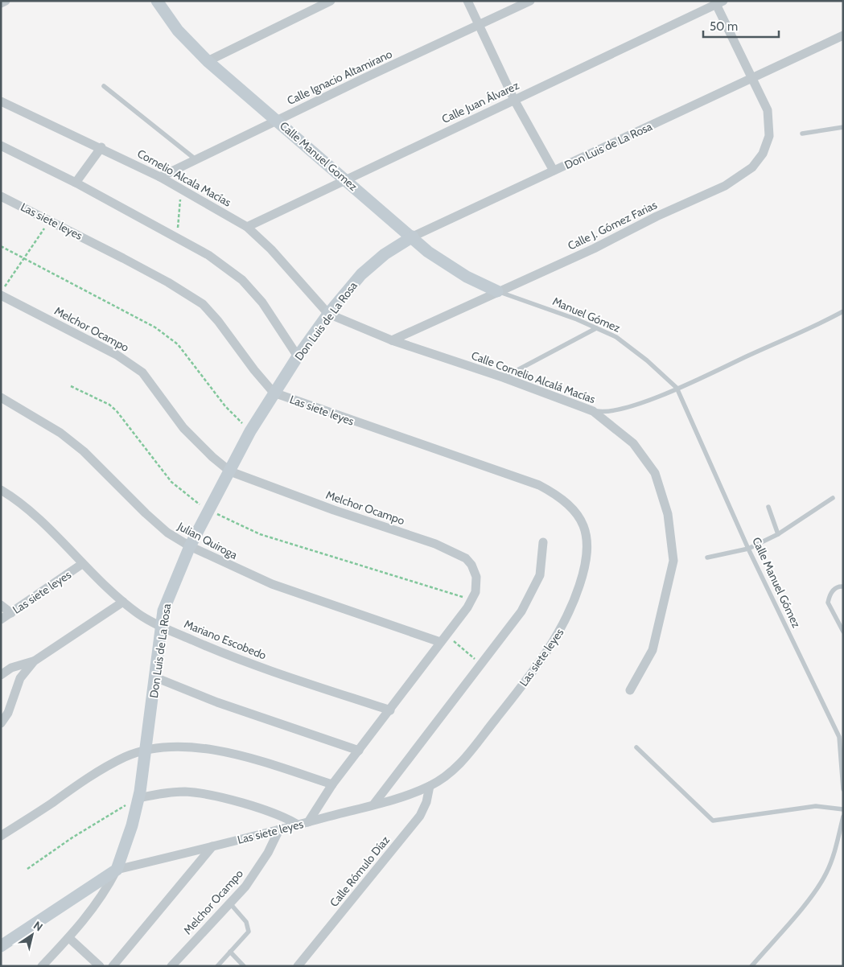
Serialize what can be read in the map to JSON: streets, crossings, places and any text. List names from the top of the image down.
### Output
{
  "streets": {
    "street": [
      "Calle Ignacio Altamirano",
      "Calle Juan Álvarez",
      "Don Luis de La Rosa",
      "Calle Manuel Gomez",
      "Cornelio Alcala Macías",
      "Las siete leyes",
      "Calle J. Gómez Farias",
      "Melchor Ocampo",
      "Calle Cornelio Alcalá Macías",
      "Julian Quiroga",
      "Mariano Escobedo",
      "Calle Rómulo Díaz"
    ],
    "lane": ["Manuel Gómez", "Calle Manuel Gómez"]
  },
  "crossings": [
    ["Calle Ignacio Altamirano", "Calle Manuel Gomez"],
    ["Calle Ignacio Altamirano", "Cornelio Alcala Macías"],
    ["Calle Juan Álvarez", "Calle Manuel Gomez"],
    ["Calle Juan Álvarez", "Cornelio Alcala Macías"],
    ["Calle Juan Álvarez", "Calle J. Gómez Farias"],
    ["Don Luis de La Rosa", "Calle Manuel Gomez"],
    ["Don Luis de La Rosa", "Cornelio Alcala Macías"],
    ["Don Luis de La Rosa", "Las siete leyes"],
    ["Don Luis de La Rosa", "Calle J. Gómez Farias"],
    ["Don Luis de La Rosa", "Melchor Ocampo"],
    ["Don Luis de La Rosa", "Calle Cornelio Alcalá Macías"],
    ["Don Luis de La Rosa", "Julian Quiroga"],
    ["Don Luis de La Rosa", "Mariano Escobedo"],
    ["Calle Manuel Gomez", "Calle J. Gómez Farias"],
    ["Calle Manuel Gomez", "Manuel Gómez"],
    ["Cornelio Alcala Macías", "Calle Cornelio Alcalá Macías"],
    ["Las siete leyes", "Melchor Ocampo"],
    ["Las siete leyes", "Mariano Escobedo"],
    ["Las siete leyes", "Calle Rómulo Díaz"],
    ["Calle J. Gómez Farias", "Manuel Gómez"],
    ["Calle J. Gómez Farias", "Calle Cornelio Alcalá Macías"],
    ["Manuel Gómez", "Calle Manuel Gómez"],
    ["Melchor Ocampo", "Julian Quiroga"],
    ["Melchor Ocampo", "Mariano Escobedo"]
  ],
  "scale_bar": "50 m",
  "north": "top right"
}
